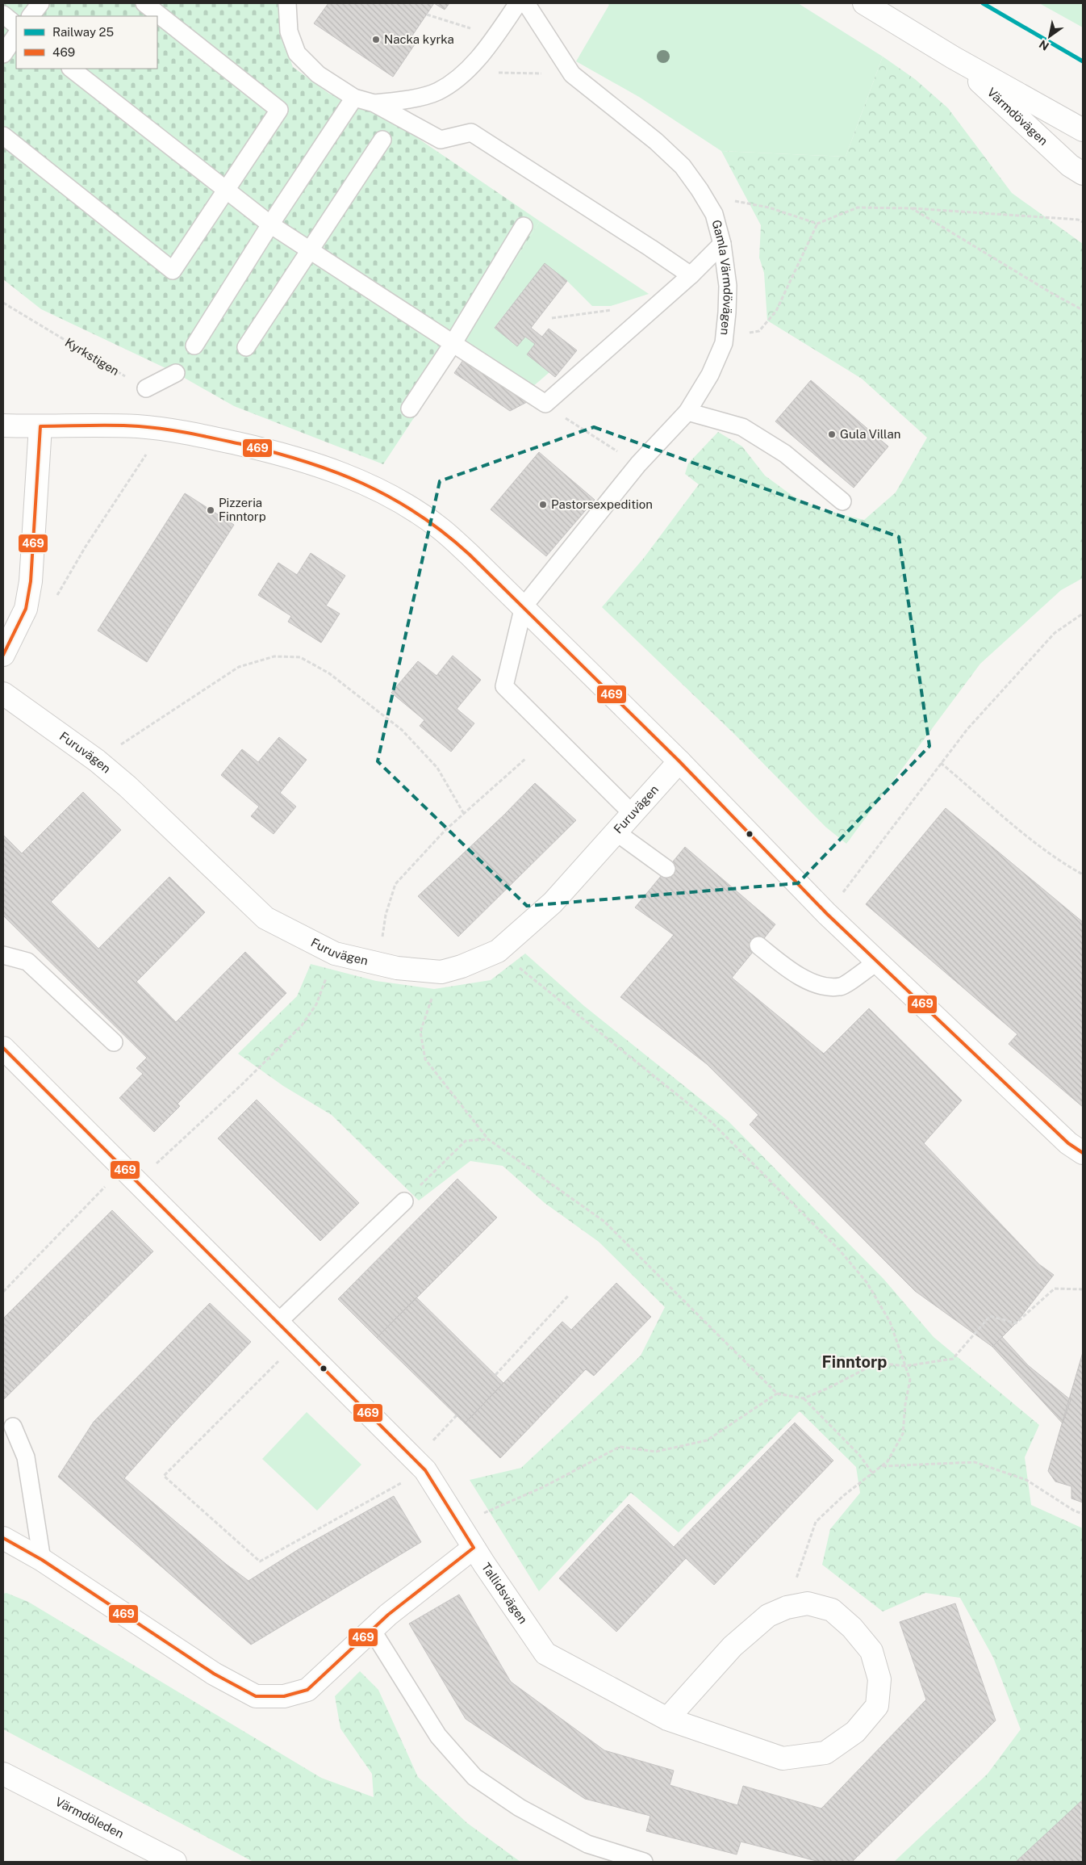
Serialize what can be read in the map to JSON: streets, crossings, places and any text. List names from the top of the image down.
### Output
{
  "streets": {
    "main road": [
      "Värmdövägen",
      "Furuvägen",
      "Tallidsvägen",
      "Värmdöleden"
    ],
    "lane": ["Gamla Värmdövägen"],
    "path": ["Kyrkstigen"]
  },
  "districts": ["Finntorp"],
  "places": [
    "Nacka kyrka",
    "Gula Villan",
    "Pastorsexpedition",
    "Pizzeria Finntorp"
  ],
  "lines": ["rail line 25", "transit line 469"],
  "legend": ["Railway 25", "469"],
  "north": "bottom left"
}
